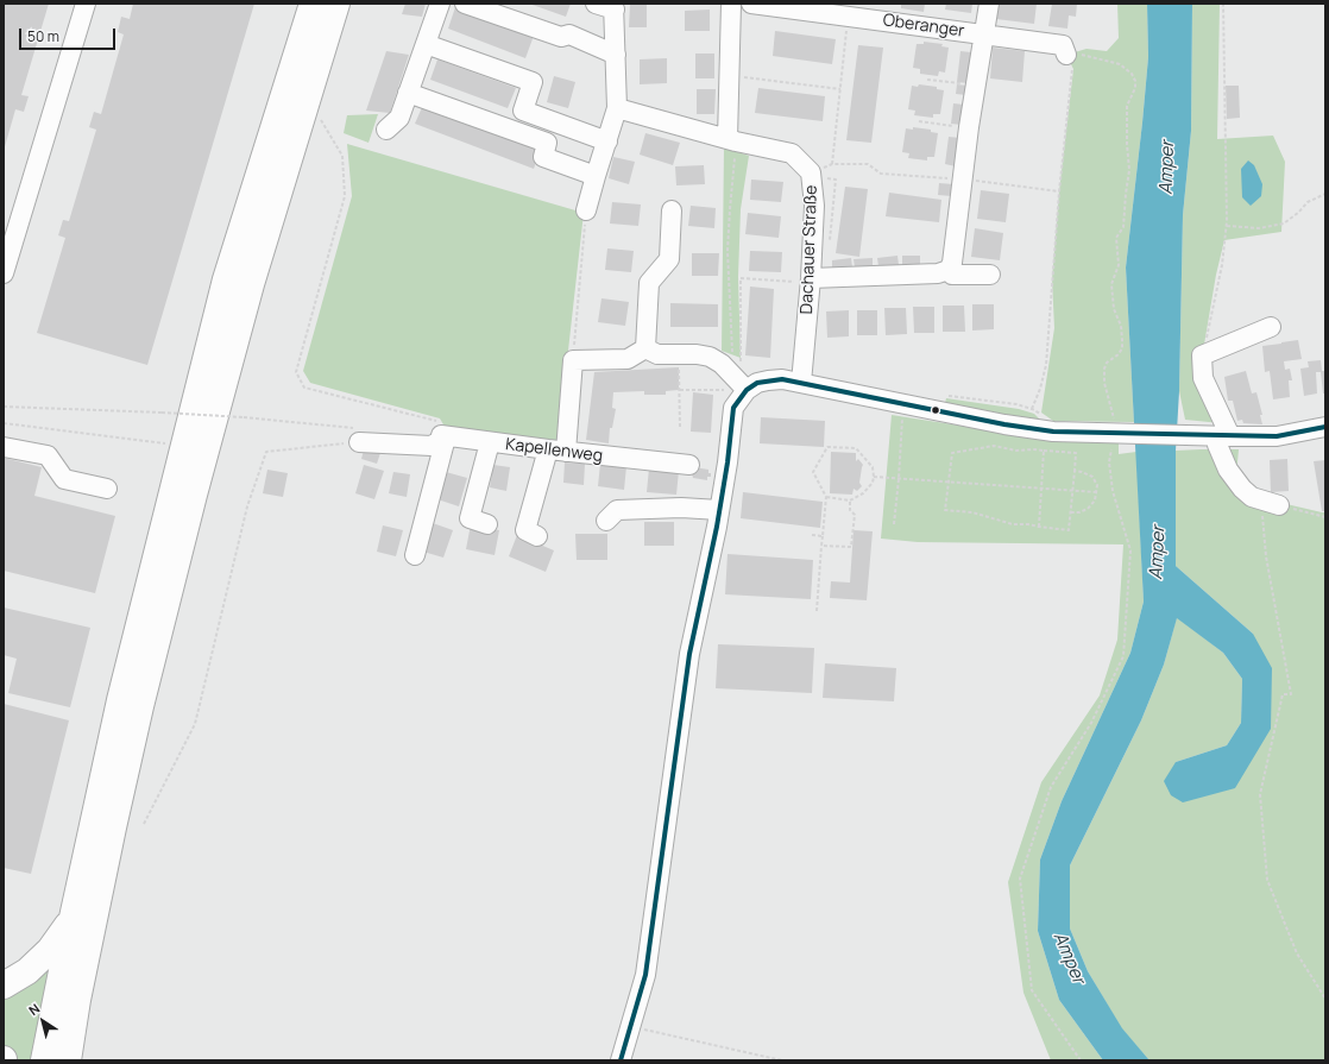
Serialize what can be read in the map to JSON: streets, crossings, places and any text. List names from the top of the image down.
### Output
{
  "streets": {
    "street": ["Oberanger", "Dachauer Straße", "Kapellenweg"]
  },
  "water": ["Amper"],
  "scale_bar": "50 m",
  "north": "top left"
}
